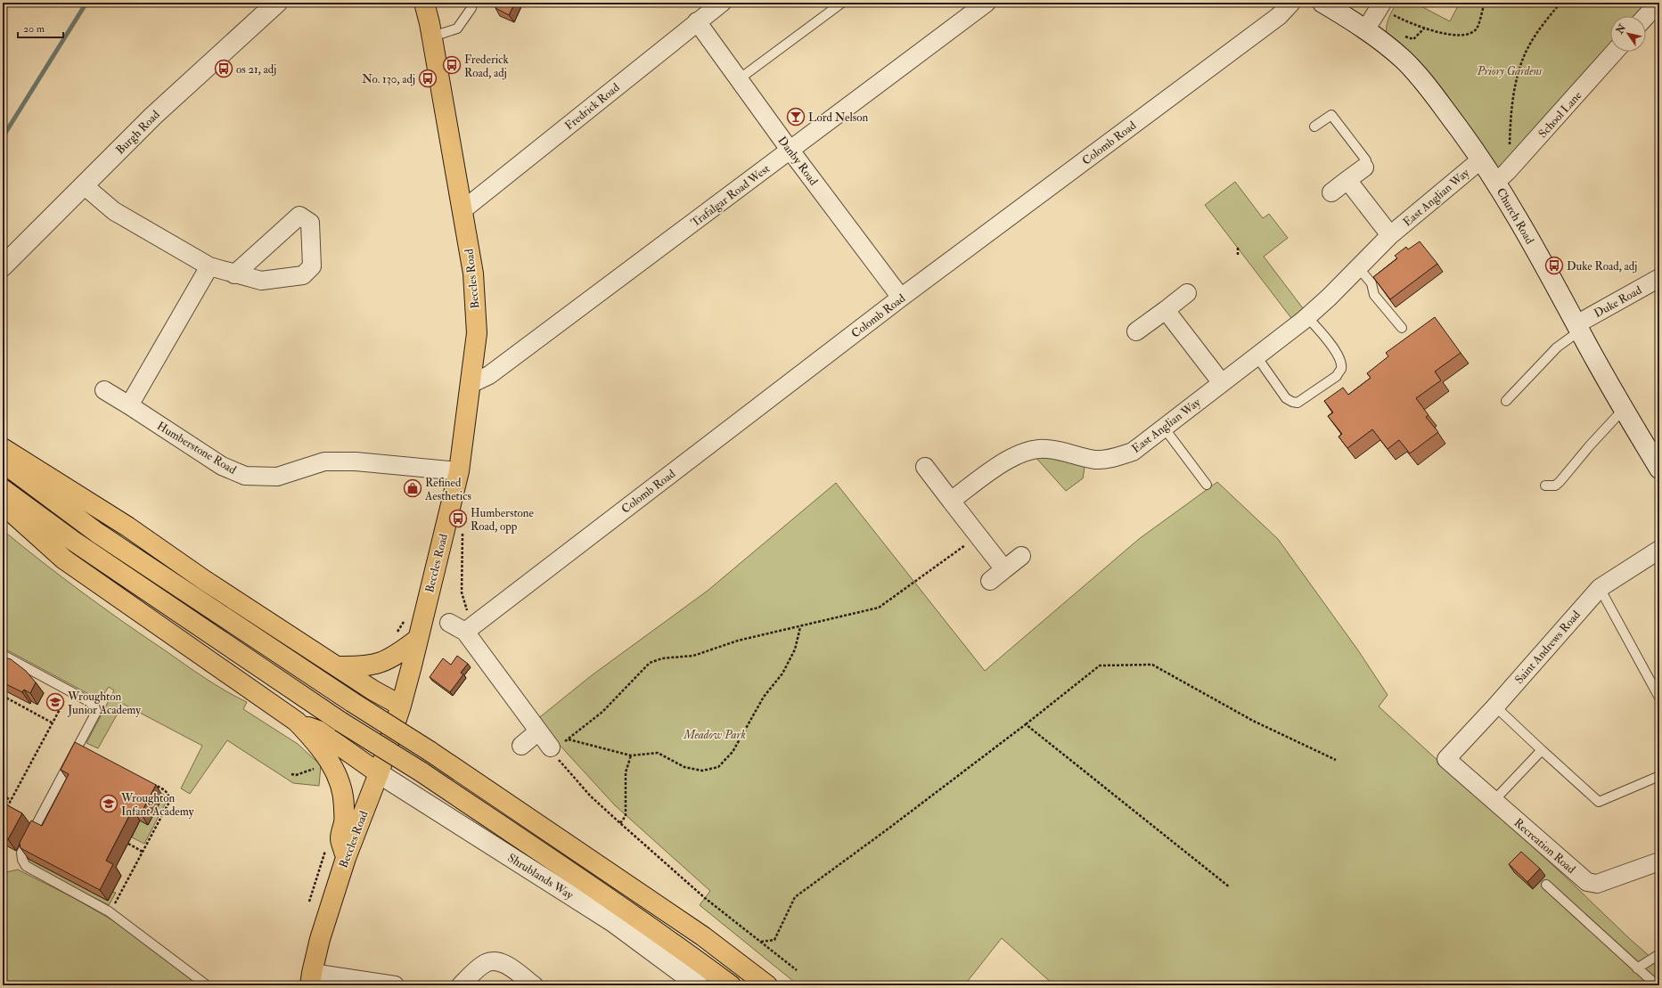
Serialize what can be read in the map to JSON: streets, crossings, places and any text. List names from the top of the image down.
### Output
{
  "streets": {
    "highway": ["Beccles Road"],
    "street": [
      "Fredrick Road",
      "School Lane",
      "Burgh Road",
      "Colomb Road",
      "Danby Road",
      "Trafalgar Road West",
      "East Anglian Way",
      "Church Road",
      "Duke Road",
      "Humberstone Road",
      "Saint Andrews Road",
      "Recreation Road",
      "Shrublands Way"
    ]
  },
  "crossings": [
    ["Fredrick Road", "Danby Road"],
    ["Fredrick Road", "Beccles Road"],
    ["School Lane", "Church Road"],
    ["Colomb Road", "Danby Road"],
    ["Danby Road", "Trafalgar Road West"],
    ["Trafalgar Road West", "Beccles Road"],
    ["East Anglian Way", "Church Road"],
    ["Church Road", "Duke Road"],
    ["Beccles Road", "Humberstone Road"],
    ["Beccles Road", "Shrublands Way"],
    ["Saint Andrews Road", "Recreation Road"]
  ],
  "parks": ["Priory Gardens", "Meadow Park"],
  "places": {
    "bus stop": [
      "Frederick Road, adj",
      "os 21, adj",
      "No. 130, adj",
      "Duke Road, adj",
      "Humberstone Road, opp"
    ],
    "bar": ["Lord Nelson"],
    "shop": ["Refined Aesthetics"],
    "school or university": ["Wroughton Junior Academy", "Wroughton Infant Academy"]
  },
  "scale_bar": "20 m",
  "north": "top left"
}
